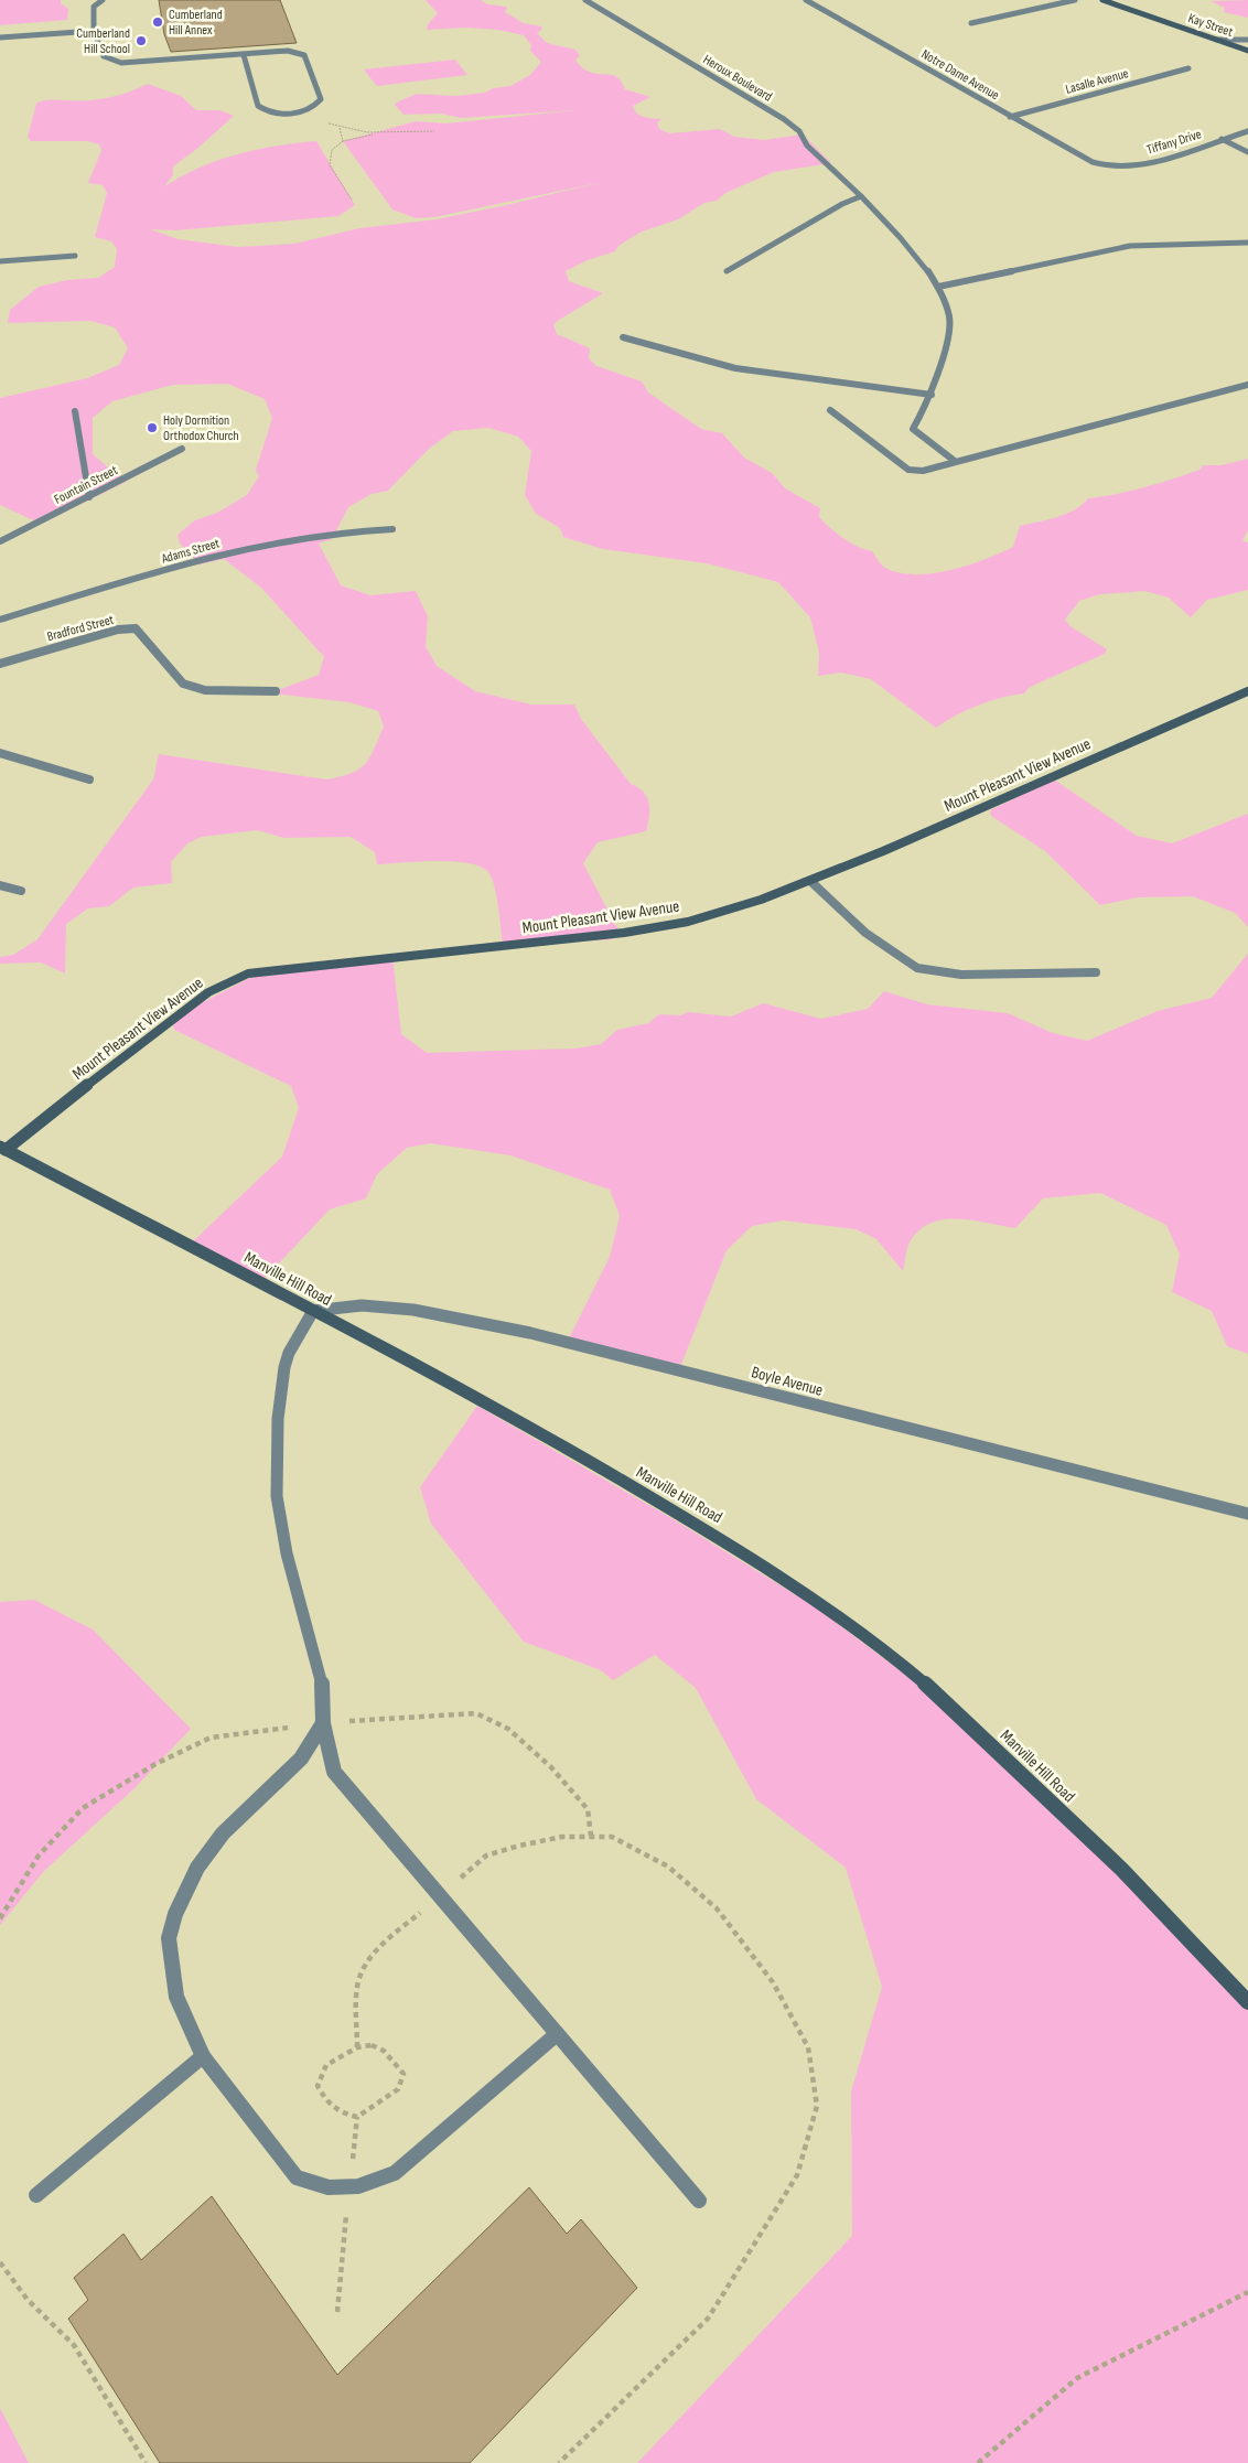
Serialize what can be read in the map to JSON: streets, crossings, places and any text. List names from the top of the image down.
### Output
{
  "streets": {
    "street": [
      "Kay Street",
      "Notre Dame Avenue",
      "Heroux Boulevard",
      "Lasalle Avenue",
      "Tiffany Drive",
      "Fountain Street",
      "Adams Street",
      "Bradford Street",
      "Mount Pleasant View Avenue",
      "Manville Hill Road",
      "Boyle Avenue"
    ]
  },
  "crossings": [
    ["Notre Dame Avenue", "Lasalle Avenue"],
    ["Notre Dame Avenue", "Tiffany Drive"],
    ["Mount Pleasant View Avenue", "Manville Hill Road"],
    ["Manville Hill Road", "Boyle Avenue"]
  ],
  "places": ["Cumberland Hill Annex", "Cumberland Hill School", "Holy Dormition Orthodox Church"]
}
